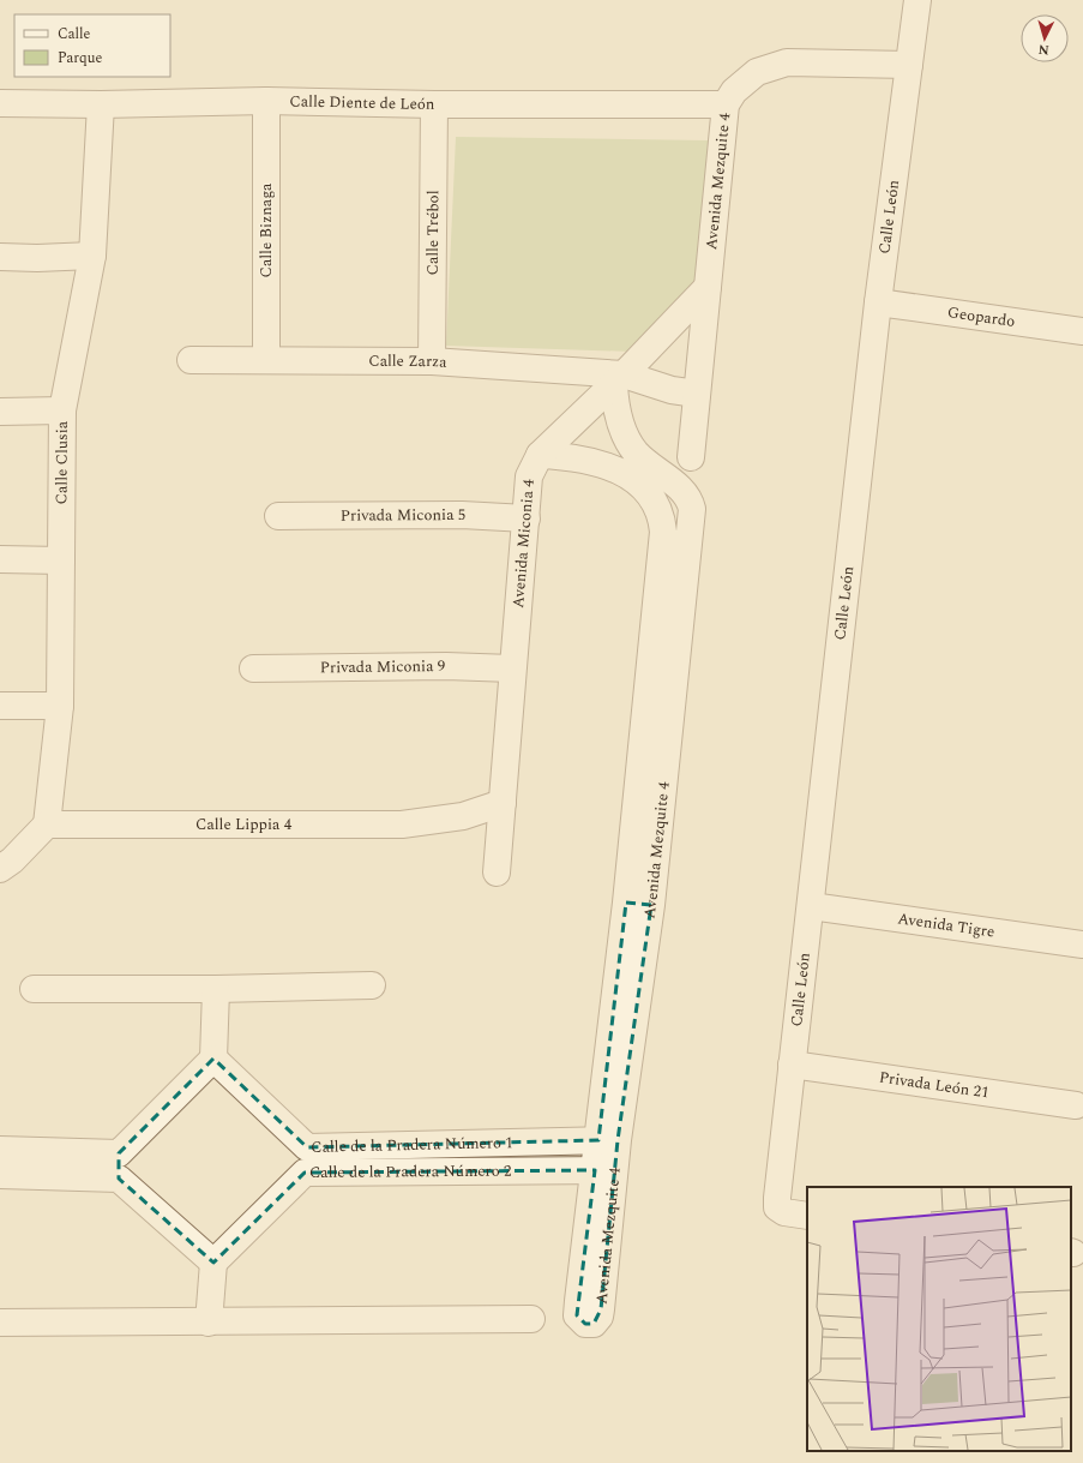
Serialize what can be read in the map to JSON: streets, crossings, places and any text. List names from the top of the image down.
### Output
{
  "streets": {
    "street": [
      "Calle Diente de León",
      "Avenida Mezquite 4",
      "Calle León",
      "Calle Biznaga",
      "Calle Trébol",
      "Geopardo",
      "Calle Zarza",
      "Calle Clusia",
      "Privada Miconia 5",
      "Avenida Miconia 4",
      "Privada Miconia 9",
      "Calle Lippia 4",
      "Avenida Tigre",
      "Privada León 21",
      "Calle de la Pradera Número 1",
      "Calle de la Pradera Número 2"
    ]
  },
  "crossings": [
    ["Calle Diente de León", "Avenida Mezquite 4"],
    ["Calle Diente de León", "Calle Biznaga"],
    ["Calle Diente de León", "Calle Trébol"],
    ["Calle Diente de León", "Calle Clusia"],
    ["Avenida Mezquite 4", "Calle León"],
    ["Avenida Mezquite 4", "Calle Zarza"],
    ["Avenida Mezquite 4", "Avenida Miconia 4"],
    ["Avenida Mezquite 4", "Calle de la Pradera Número 1"],
    ["Avenida Mezquite 4", "Calle de la Pradera Número 2"],
    ["Calle León", "Geopardo"],
    ["Calle León", "Avenida Tigre"],
    ["Calle León", "Privada León 21"],
    ["Calle Biznaga", "Calle Zarza"],
    ["Calle Trébol", "Calle Zarza"],
    ["Calle Zarza", "Avenida Miconia 4"],
    ["Calle Clusia", "Calle Lippia 4"],
    ["Privada Miconia 5", "Avenida Miconia 4"],
    ["Avenida Miconia 4", "Privada Miconia 9"],
    ["Avenida Miconia 4", "Calle Lippia 4"]
  ],
  "legend": ["Calle", "Parque"],
  "north": "bottom"
}
